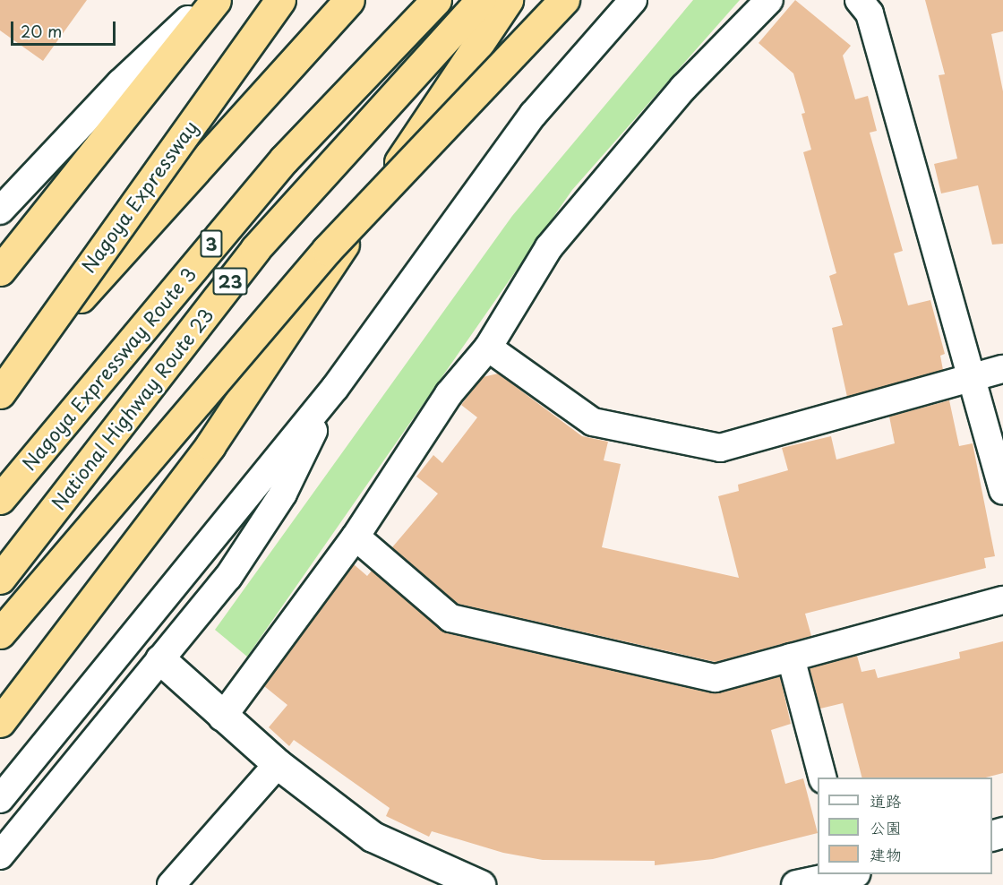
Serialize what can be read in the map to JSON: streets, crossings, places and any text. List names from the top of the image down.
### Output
{
  "streets": {
    "highway": [
      "Nagoya Expressway",
      "3",
      "23",
      "Nagoya Expressway Route 3",
      "National Highway Route 23"
    ]
  },
  "legend": ["道路", "公園", "建物"],
  "scale_bar": "20 m"
}
